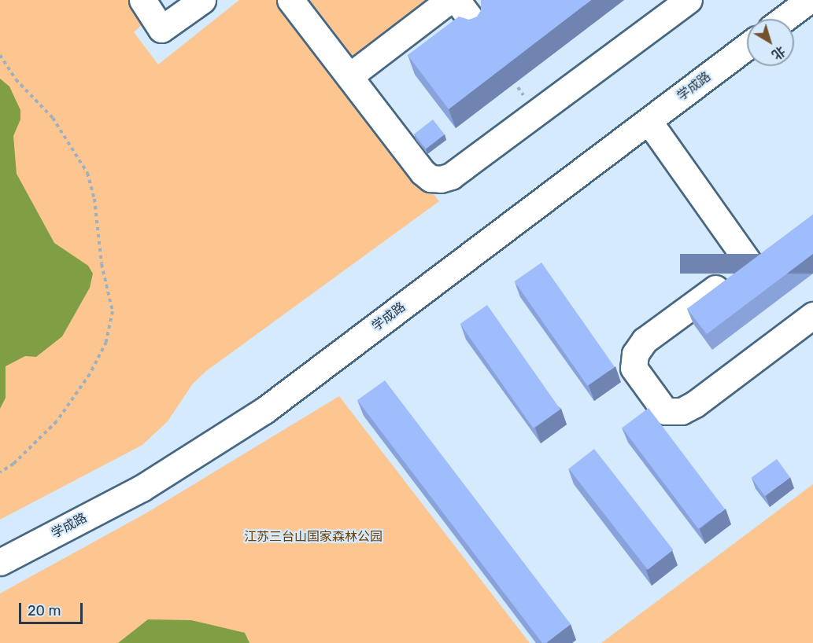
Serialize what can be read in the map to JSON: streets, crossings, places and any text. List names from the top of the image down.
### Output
{
  "streets": {
    "street": ["学成路"]
  },
  "parks": ["江苏三台山国家森林公园"],
  "scale_bar": "20 m",
  "north": "bottom right"
}
